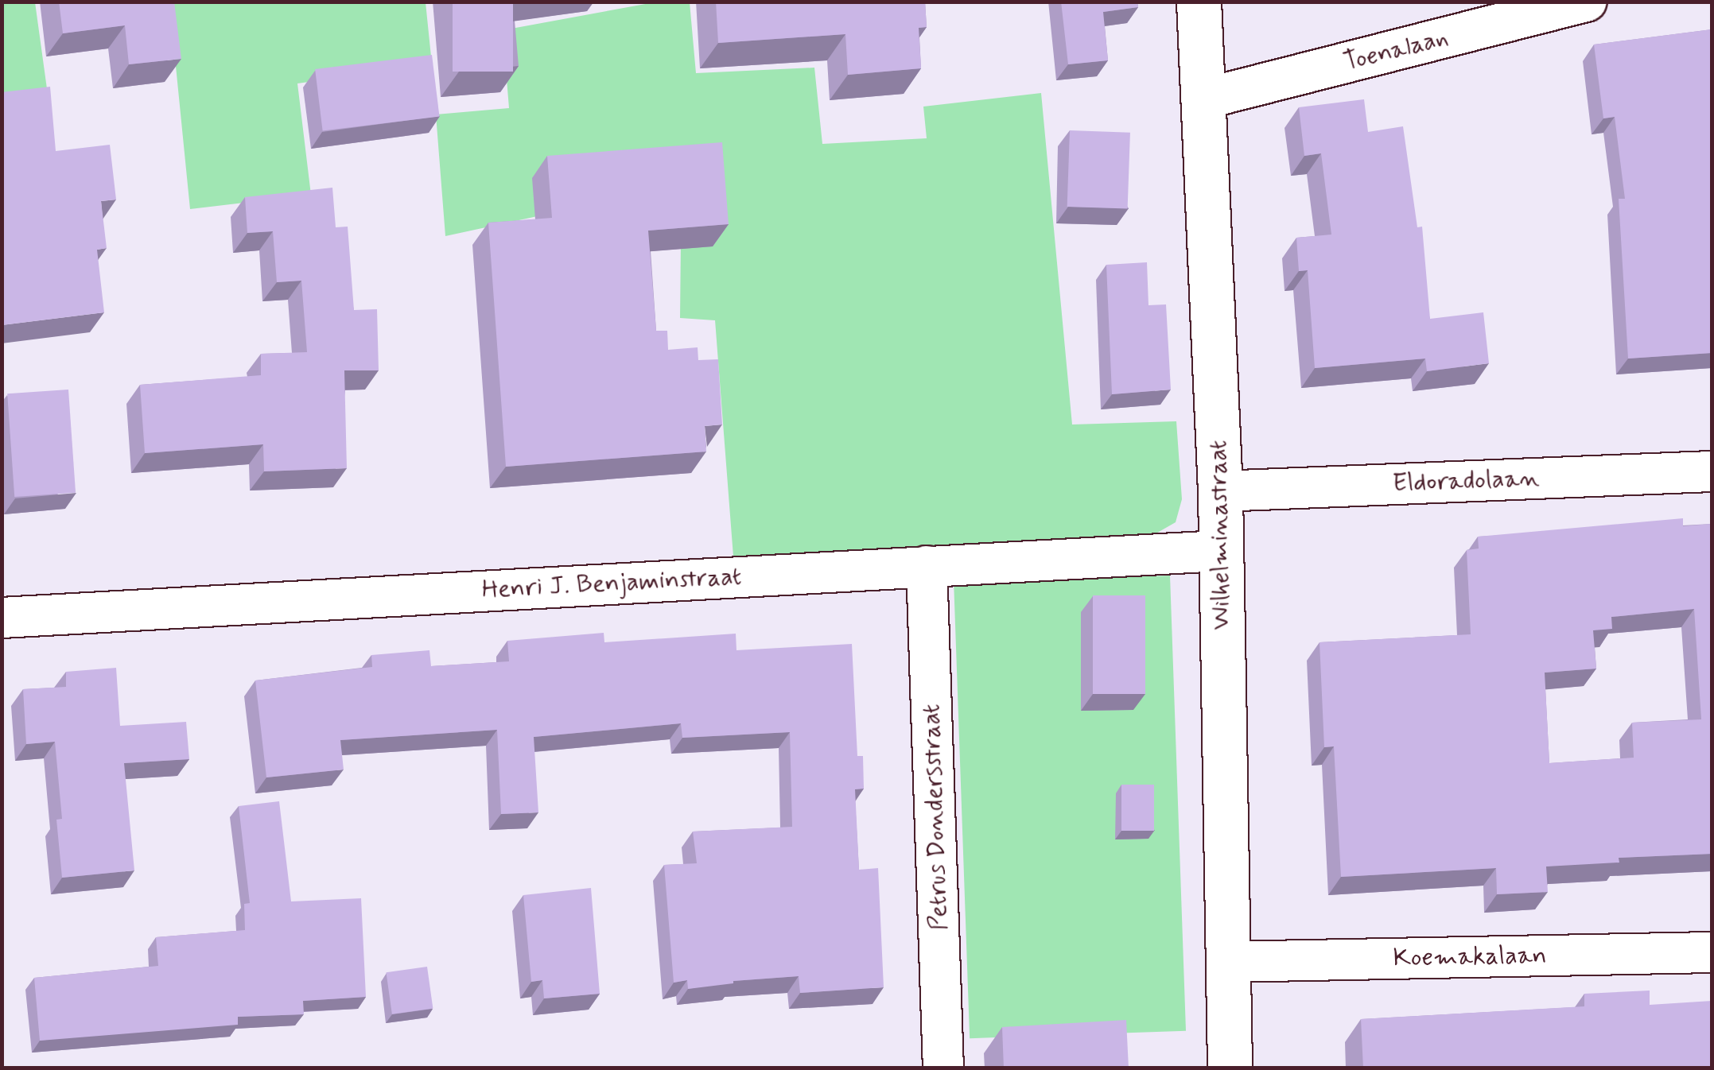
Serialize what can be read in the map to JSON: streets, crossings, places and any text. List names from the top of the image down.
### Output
{
  "streets": {
    "street": [
      "Toenalaan",
      "Eldoradolaan",
      "Wilhelminastraat",
      "Henri J. Benjaminstraat",
      "Petrus Dondersstraat",
      "Koemakalaan"
    ]
  },
  "crossings": [
    ["Toenalaan", "Wilhelminastraat"],
    ["Eldoradolaan", "Wilhelminastraat"],
    ["Wilhelminastraat", "Henri J. Benjaminstraat"],
    ["Wilhelminastraat", "Koemakalaan"],
    ["Henri J. Benjaminstraat", "Petrus Dondersstraat"]
  ]
}
